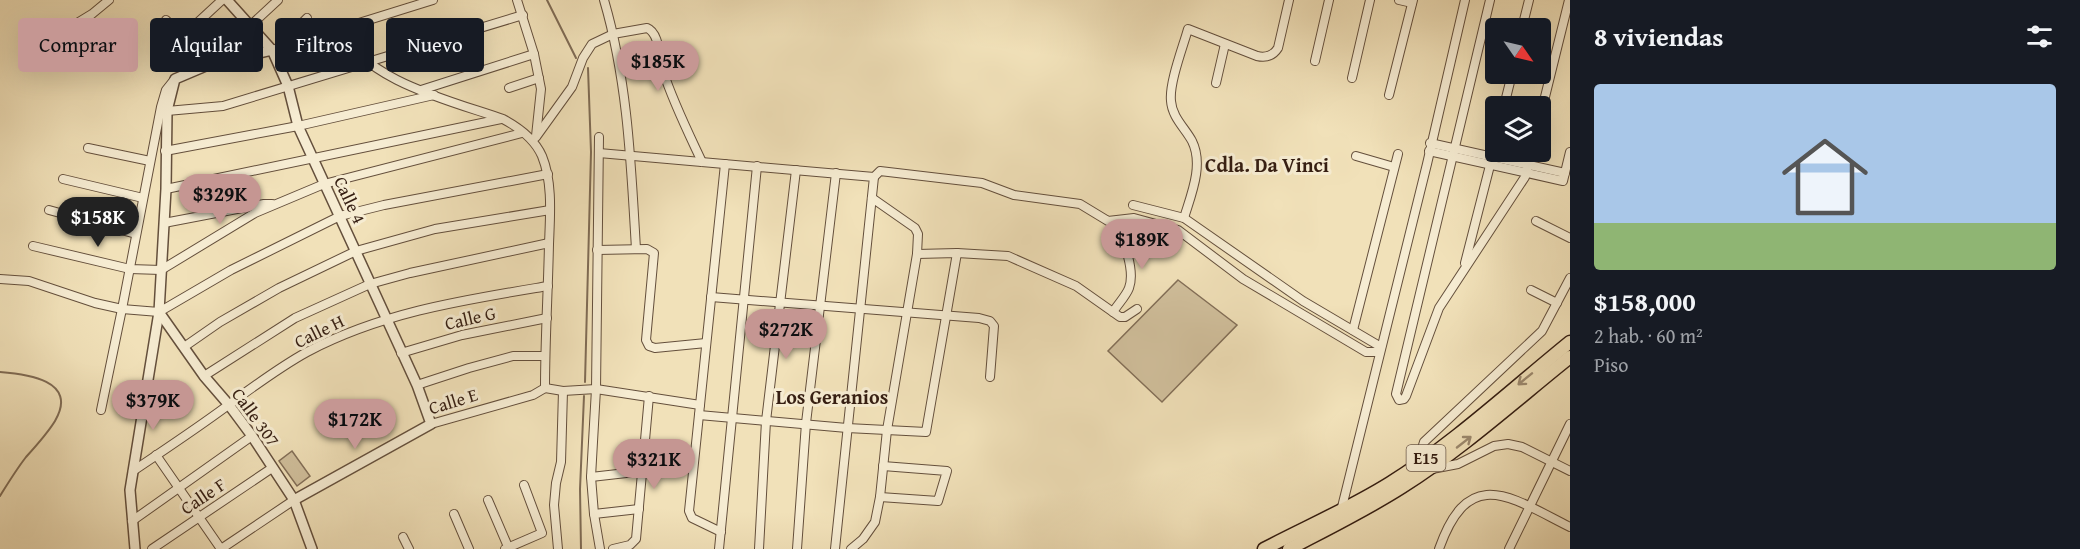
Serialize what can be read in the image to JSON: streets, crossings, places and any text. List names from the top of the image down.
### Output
{
  "streets": {
    "highway": ["E15"],
    "street": [
      "Calle 4",
      "Calle G",
      "Calle H",
      "Calle E",
      "Calle 307",
      "Calle F"
    ]
  },
  "crossings": [
    ["Calle 4", "Calle G"],
    ["Calle 4", "Calle H"],
    ["Calle 4", "Calle E"],
    ["Calle H", "Calle 307"],
    ["Calle E", "Calle 307"],
    ["Calle 307", "Calle F"]
  ],
  "districts": ["Cdla. Da Vinci", "Los Geranios"],
  "north": "bottom right",
  "page": {
    "heading": "8 viviendas",
    "chip": [
      "Comprar",
      "Alquilar",
      "Filtros",
      "Nuevo"
    ],
    "price": [
      "$185K",
      "$329K",
      "$158K",
      "$189K",
      "$272K",
      "$379K",
      "$172K",
      "$321K"
    ],
    "list": [
      {
        "name": "$158,000",
        "note": "2 hab. · 60 m² · Piso"
      }
    ]
  }
}
